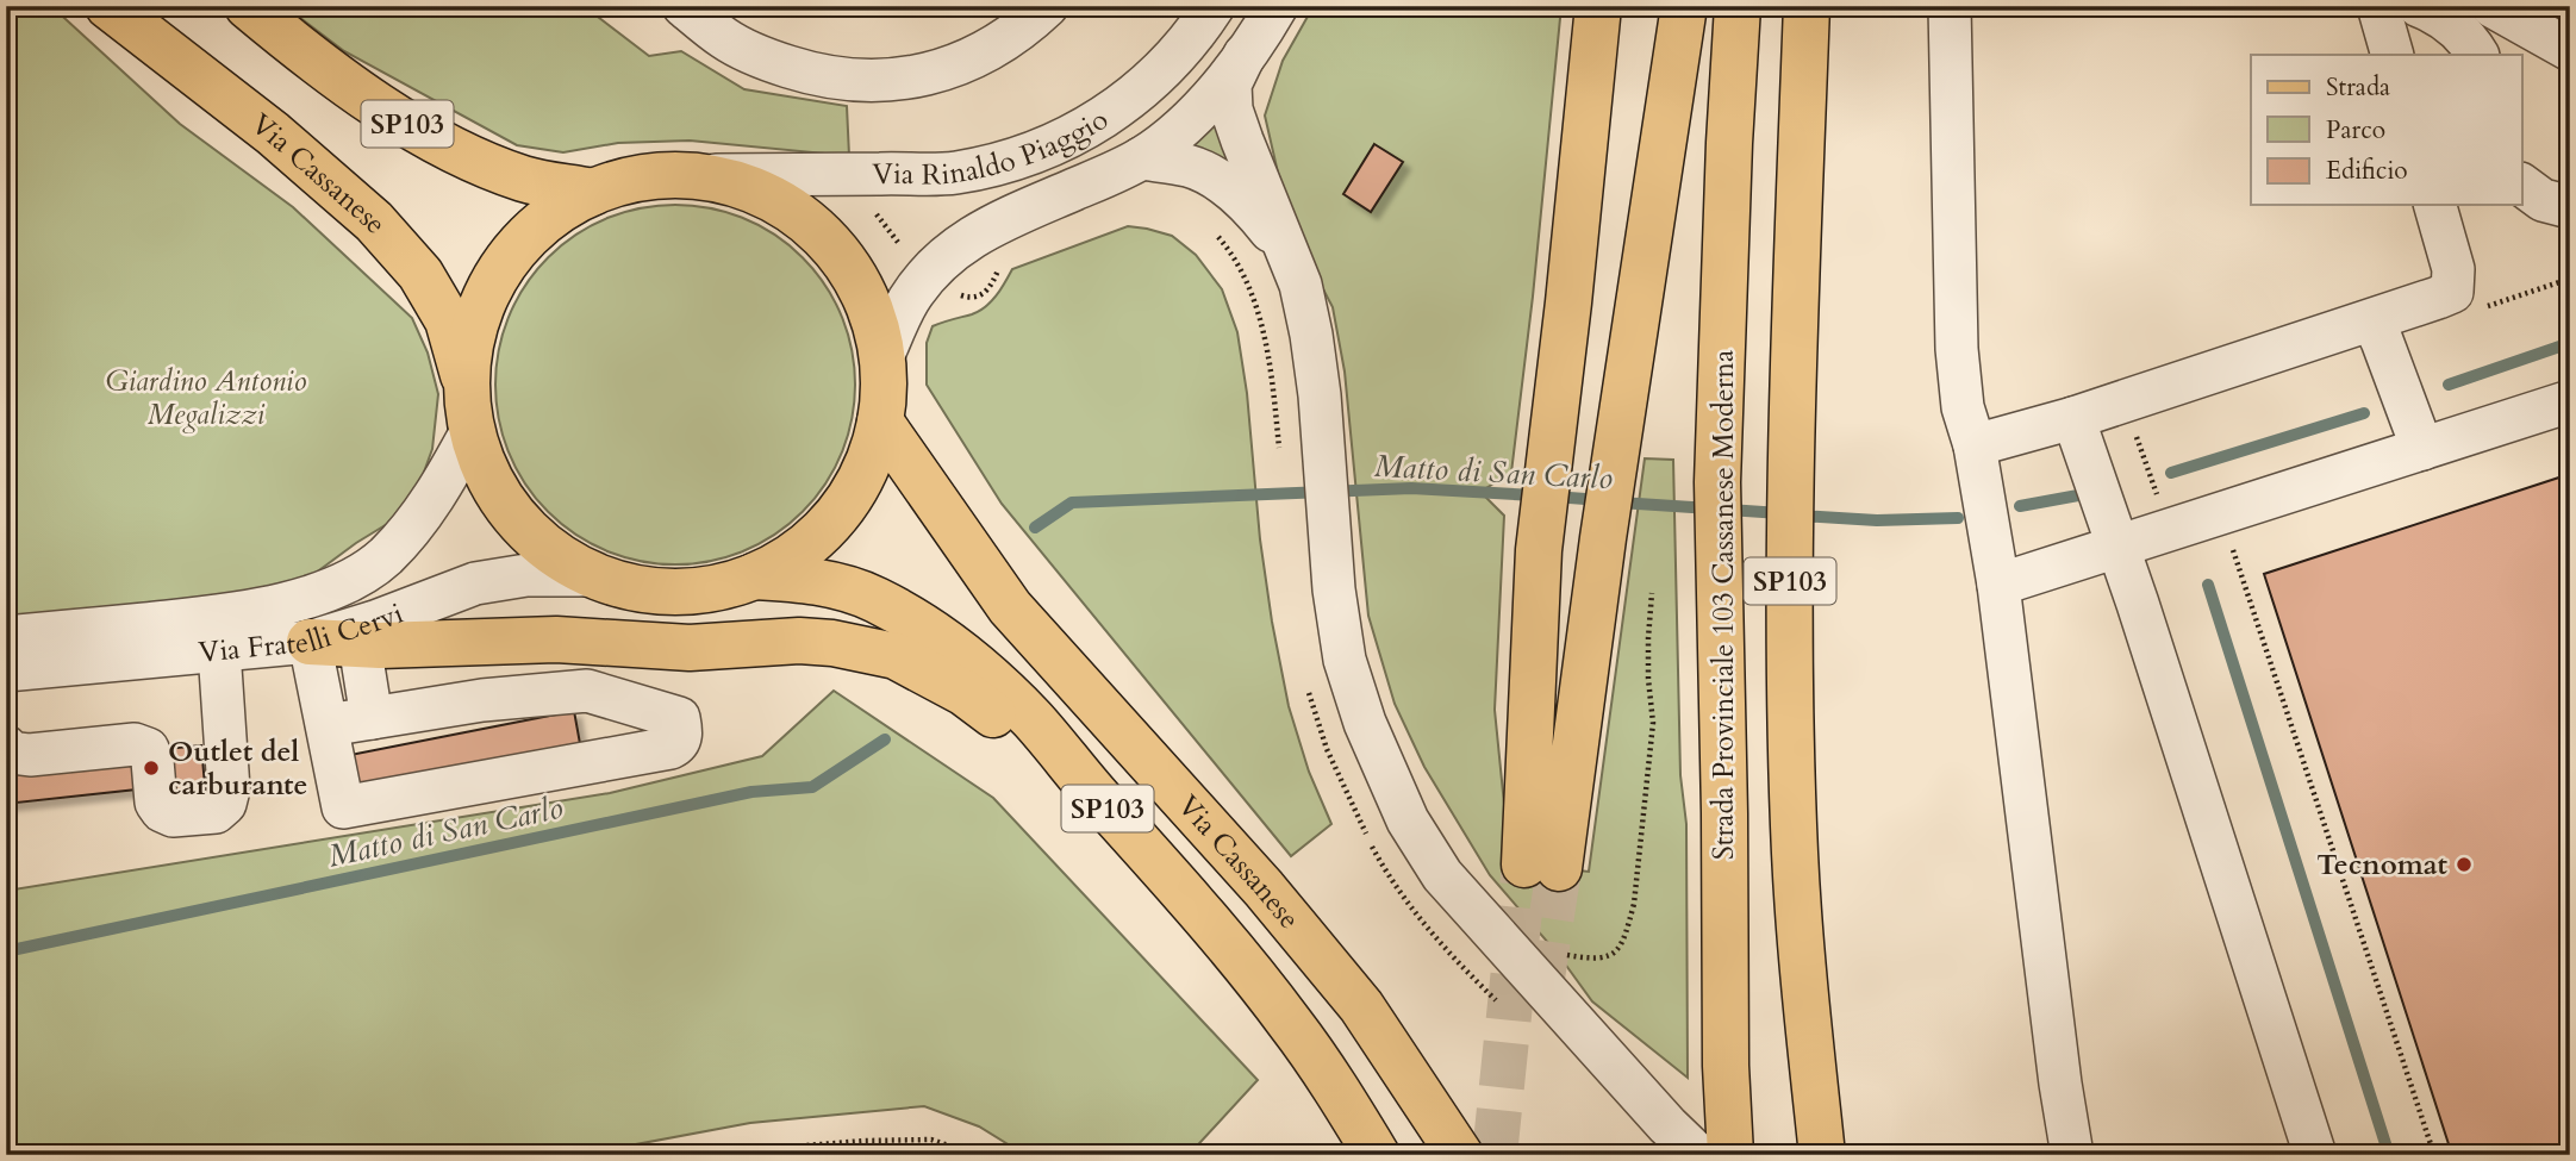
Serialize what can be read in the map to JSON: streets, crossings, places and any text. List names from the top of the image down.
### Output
{
  "streets": {
    "main road": ["SP103", "Via Cassanese", "Strada Provinciale 103 Cassanese Moderna"],
    "street": ["Via Rinaldo Piaggio", "Via Fratelli Cervi"]
  },
  "crossings": [
    ["Via Cassanese", "Via Fratelli Cervi"]
  ],
  "water": ["Matto di San Carlo"],
  "parks": ["Giardino Antonio Megalizzi"],
  "places": ["Outlet del carburante", "Tecnomat"],
  "legend": ["Strada", "Parco", "Edificio"]
}
